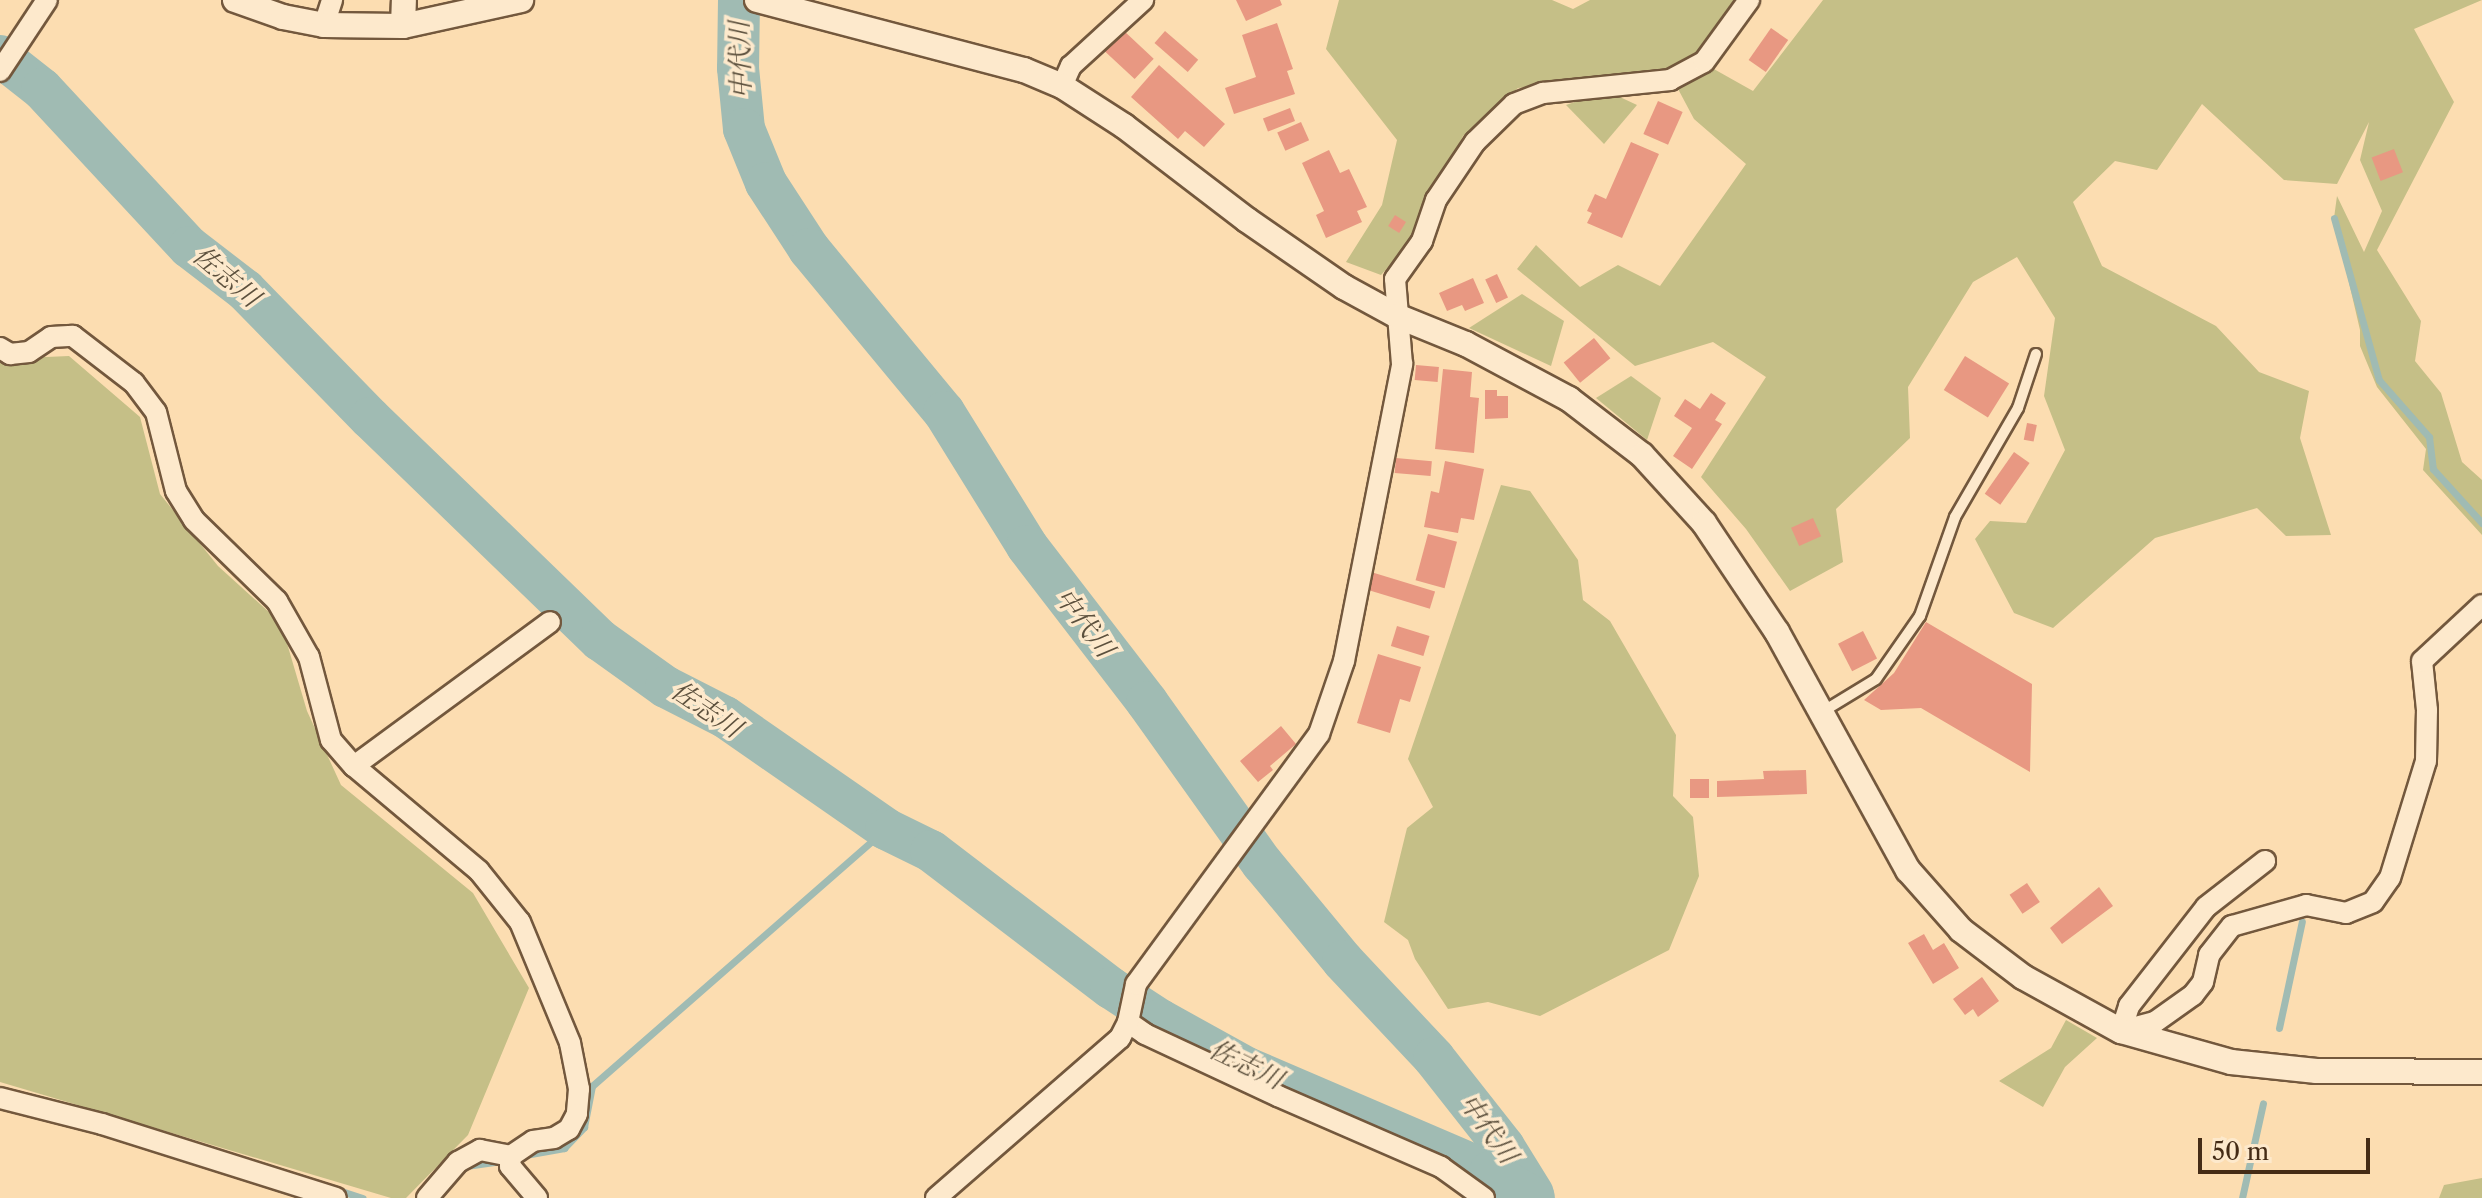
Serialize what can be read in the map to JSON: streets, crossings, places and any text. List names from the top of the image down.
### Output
{
  "water": ["中代川", "佐志川"],
  "scale_bar": "50 m"
}
